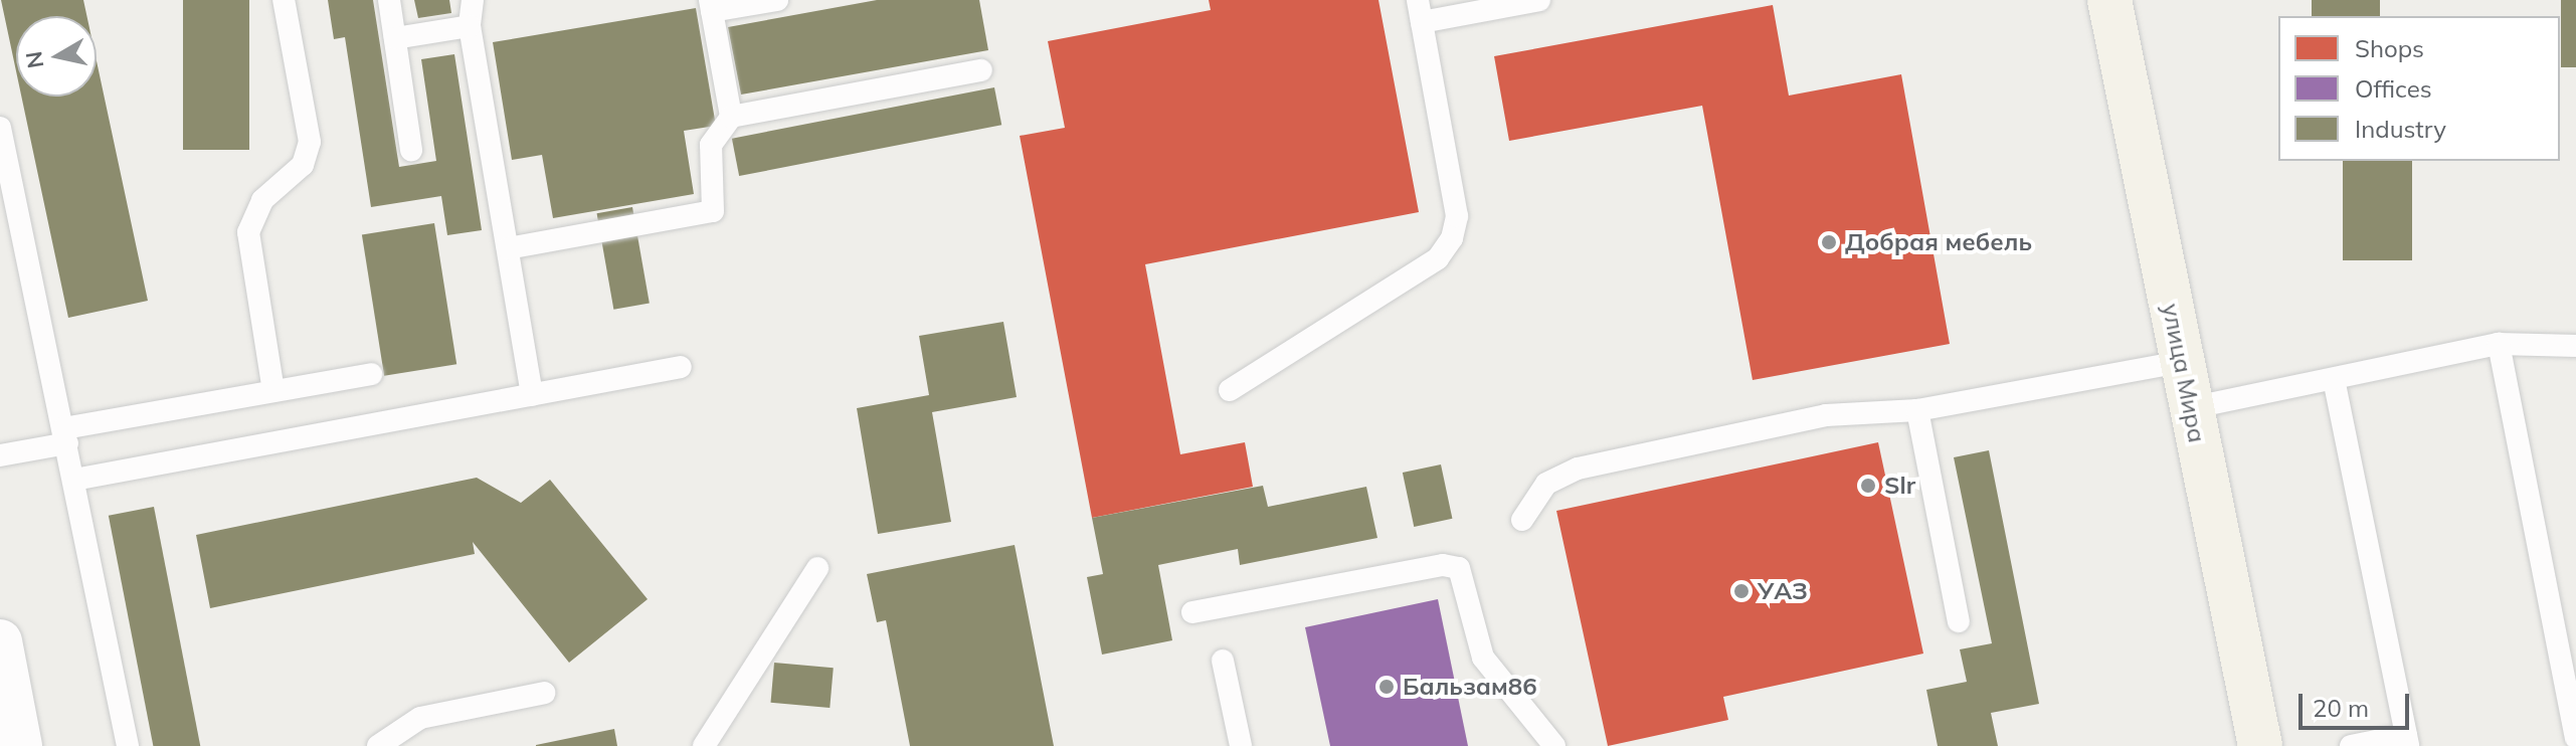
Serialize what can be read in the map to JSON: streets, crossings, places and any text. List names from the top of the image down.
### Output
{
  "streets": {
    "main road": ["улица Мира"]
  },
  "places": [
    "Добрая мебель",
    "Slr",
    "УАЗ",
    "Бальзам86"
  ],
  "legend": ["Shops", "Offices", "Industry"],
  "scale_bar": "20 m",
  "north": "left"
}
